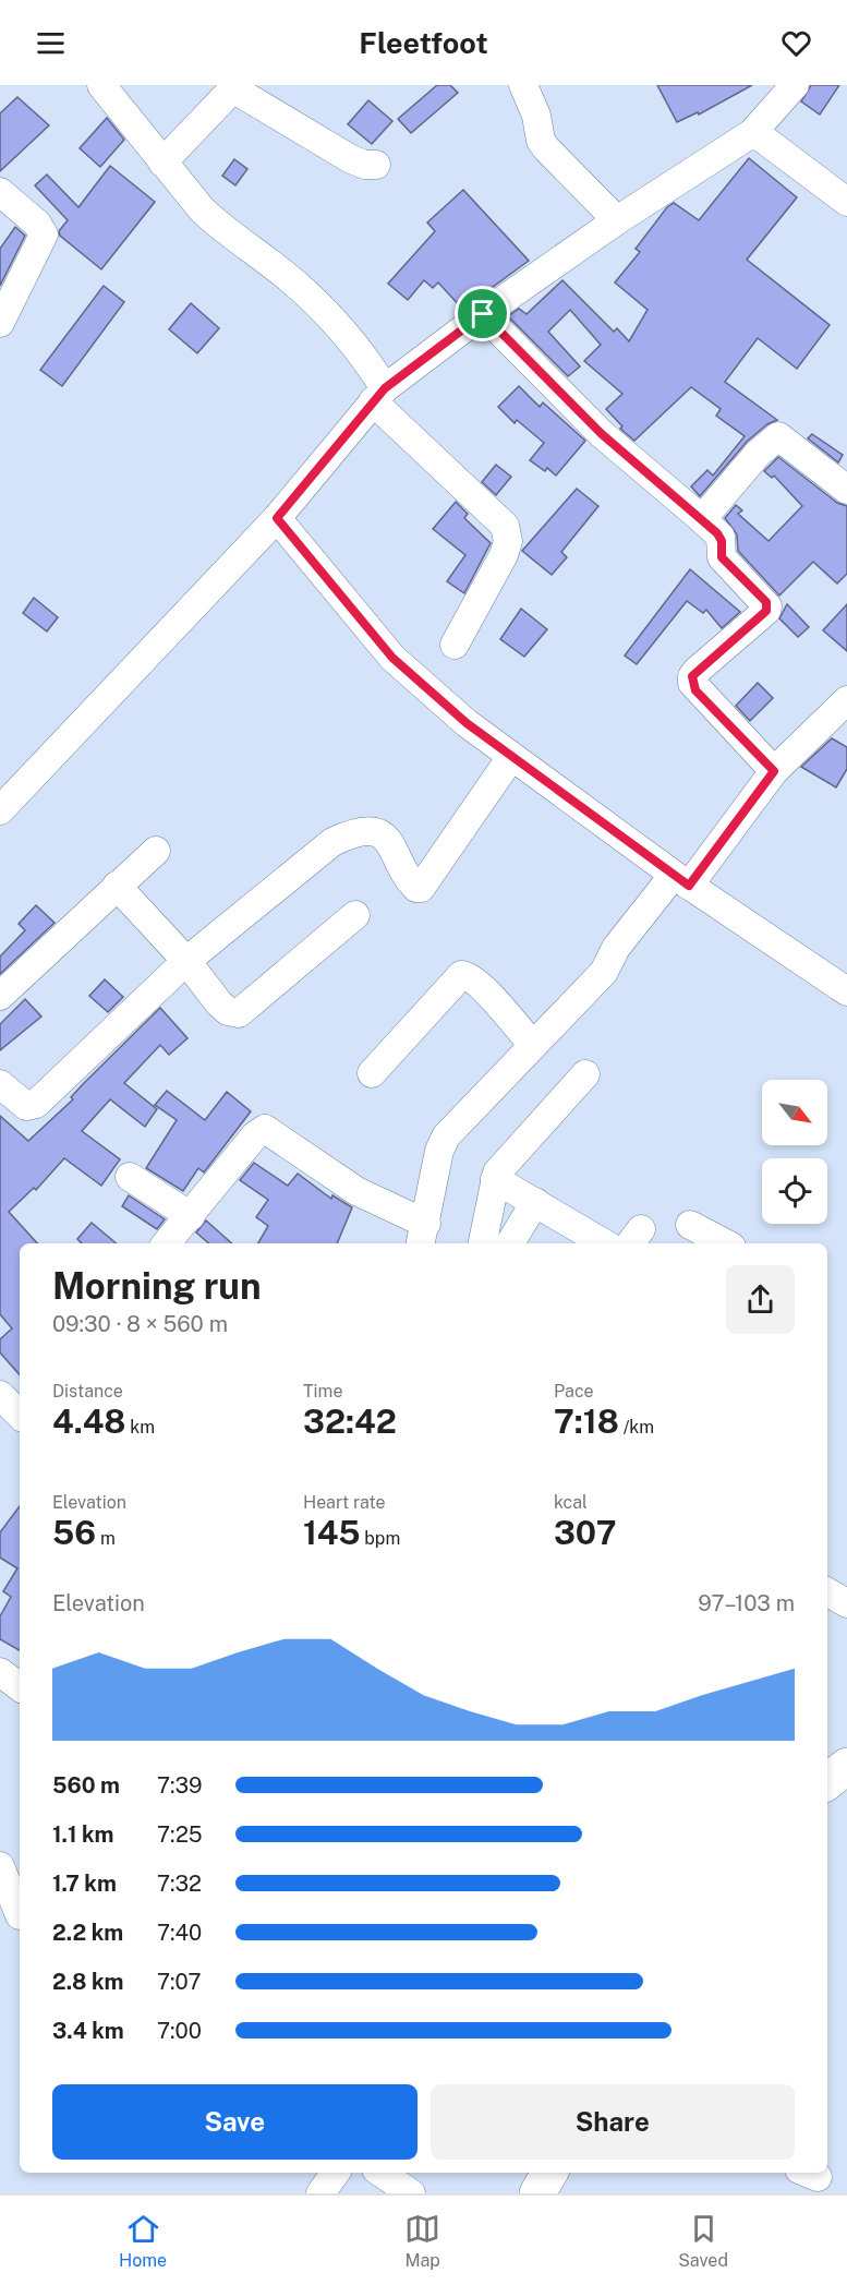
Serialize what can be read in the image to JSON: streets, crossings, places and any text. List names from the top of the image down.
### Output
{
  "north": "bottom right",
  "page": {
    "header": "Fleetfoot",
    "heading": ["Morning run", "09:30 · 8 × 560 m"],
    "stats": [
      ["Distance", "4.48 km"],
      ["Time", "32:42"],
      ["Pace", "7:18 /km"],
      ["Elevation", "56 m"],
      ["Heart rate", "145 bpm"],
      ["kcal", "307"]
    ],
    "chart": ["Elevation", "97–103 m"],
    "list": [
      {
        "name": "560 m",
        "note": "7:39"
      },
      {
        "name": "1.1 km",
        "note": "7:25"
      },
      {
        "name": "1.7 km",
        "note": "7:32"
      },
      {
        "name": "2.2 km",
        "note": "7:40"
      },
      {
        "name": "2.8 km",
        "note": "7:07"
      },
      {
        "name": "3.4 km",
        "note": "7:00"
      }
    ],
    "buttons": ["Save", "Share"],
    "tabs": ["Home", "Map", "Saved"]
  }
}
